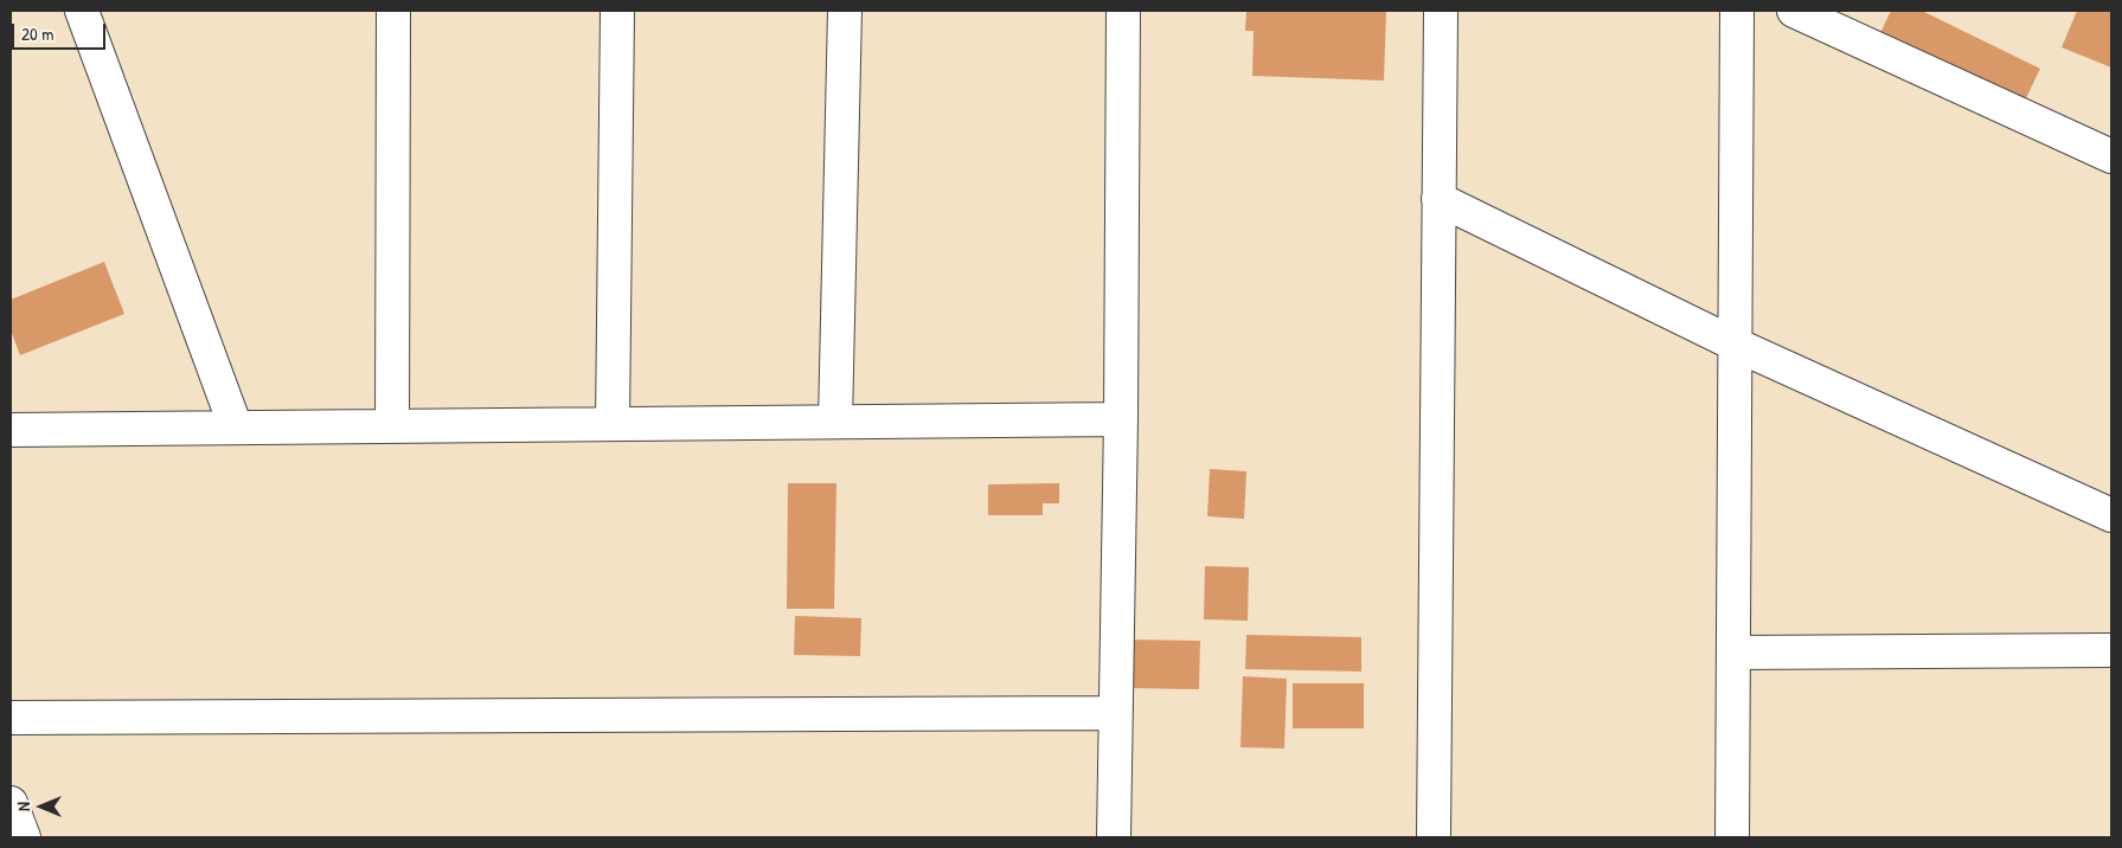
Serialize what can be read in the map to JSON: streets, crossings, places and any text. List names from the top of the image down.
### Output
{
  "scale_bar": "20 m",
  "north": "left"
}
